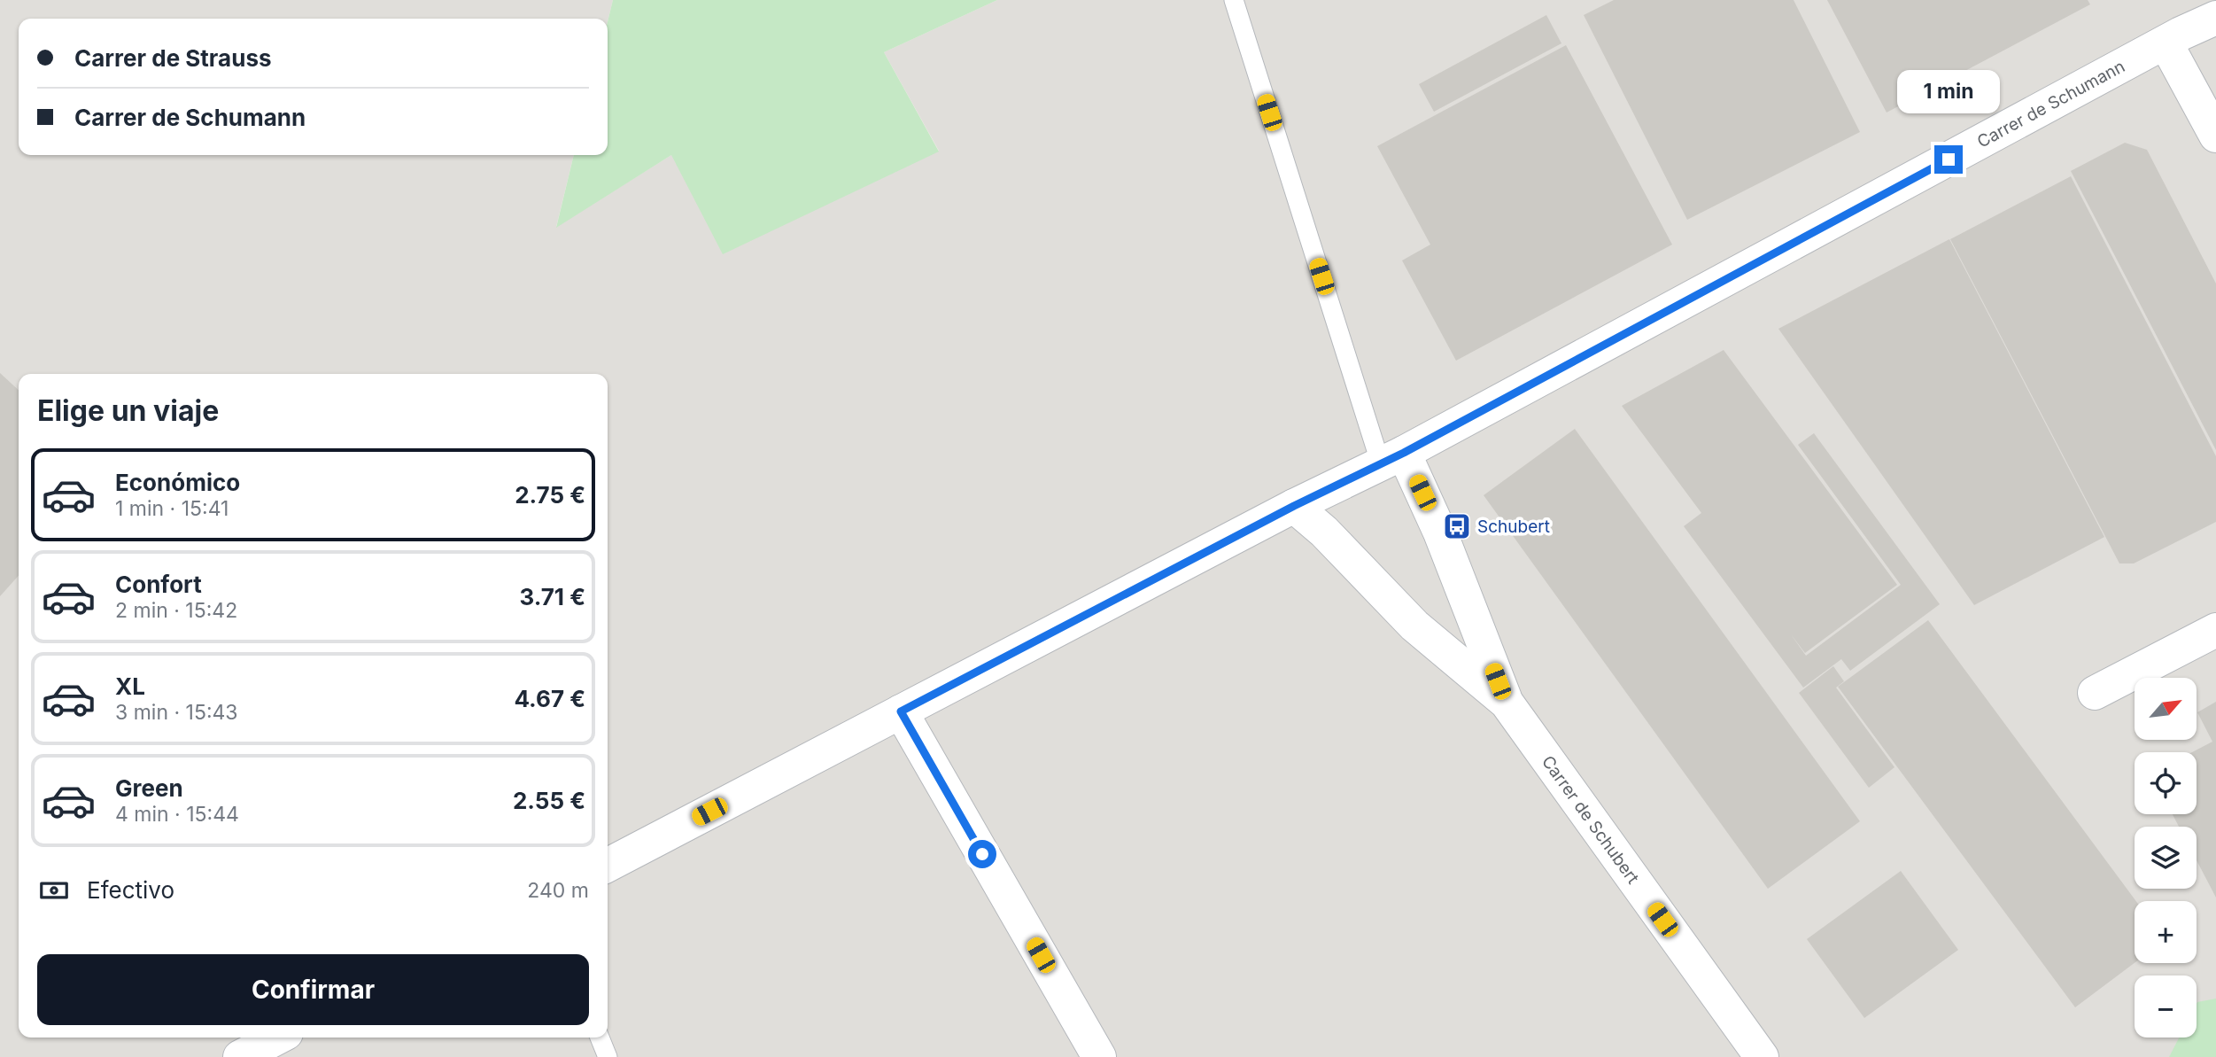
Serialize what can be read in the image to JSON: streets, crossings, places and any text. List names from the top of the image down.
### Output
{
  "streets": {
    "street": ["Carrer de Schumann", "Carrer de Schubert"]
  },
  "crossings": [
    ["Carrer de Schumann", "Carrer de Schubert"]
  ],
  "places": {
    "bus stop": ["Schubert"]
  },
  "north": "top right",
  "page": {
    "banner": ["Carrer de Strauss", "Carrer de Schumann"],
    "bubble": "1 min",
    "heading": "Elige un viaje",
    "list": [
      {
        "name": "Económico",
        "note": "1 min · 15:41",
        "value": "2.75 €"
      },
      {
        "name": "Confort",
        "note": "2 min · 15:42",
        "value": "3.71 €"
      },
      {
        "name": "XL",
        "note": "3 min · 15:43",
        "value": "4.67 €"
      },
      {
        "name": "Green",
        "note": "4 min · 15:44",
        "value": "2.55 €"
      }
    ],
    "map_buttons": ["+", "−"],
    "pay": ["Efectivo", "240 m"],
    "buttons": "Confirmar"
  }
}
